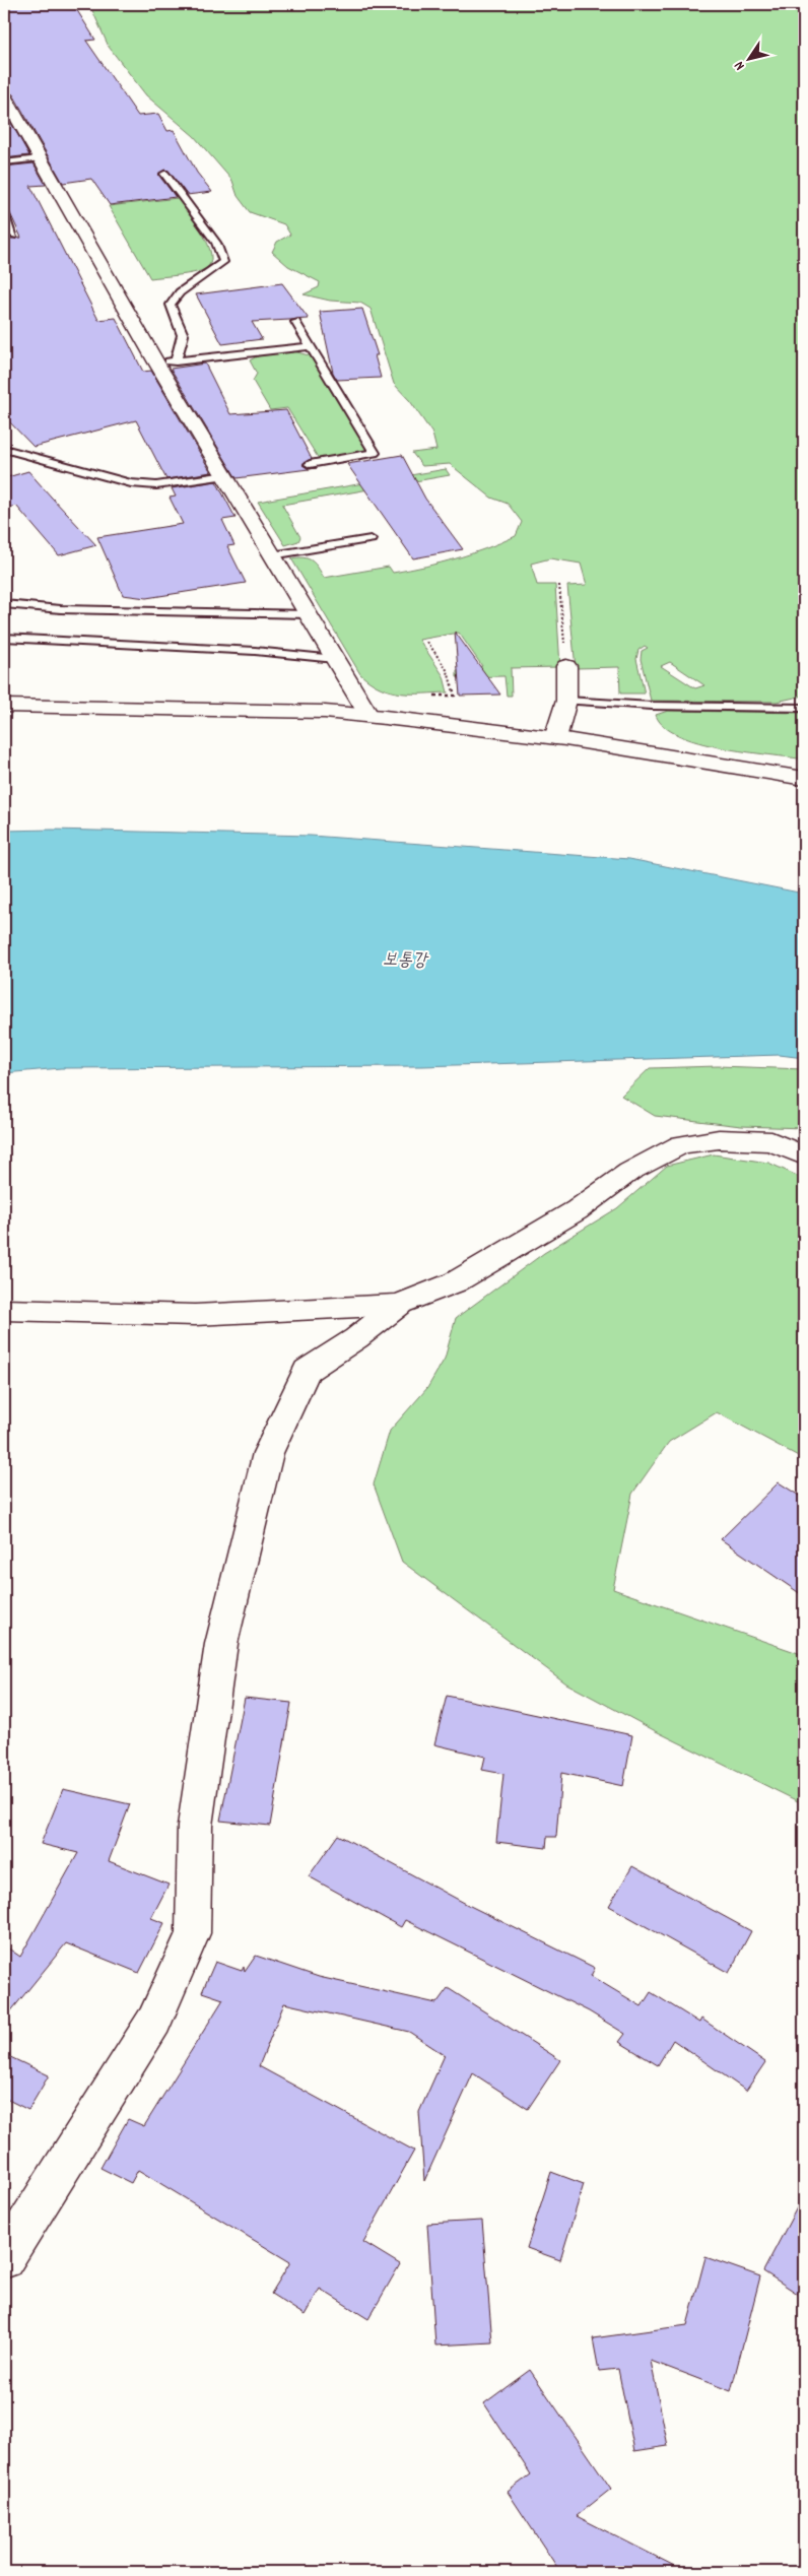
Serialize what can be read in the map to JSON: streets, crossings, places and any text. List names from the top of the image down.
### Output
{
  "water": ["보통강"],
  "north": "bottom left"
}
